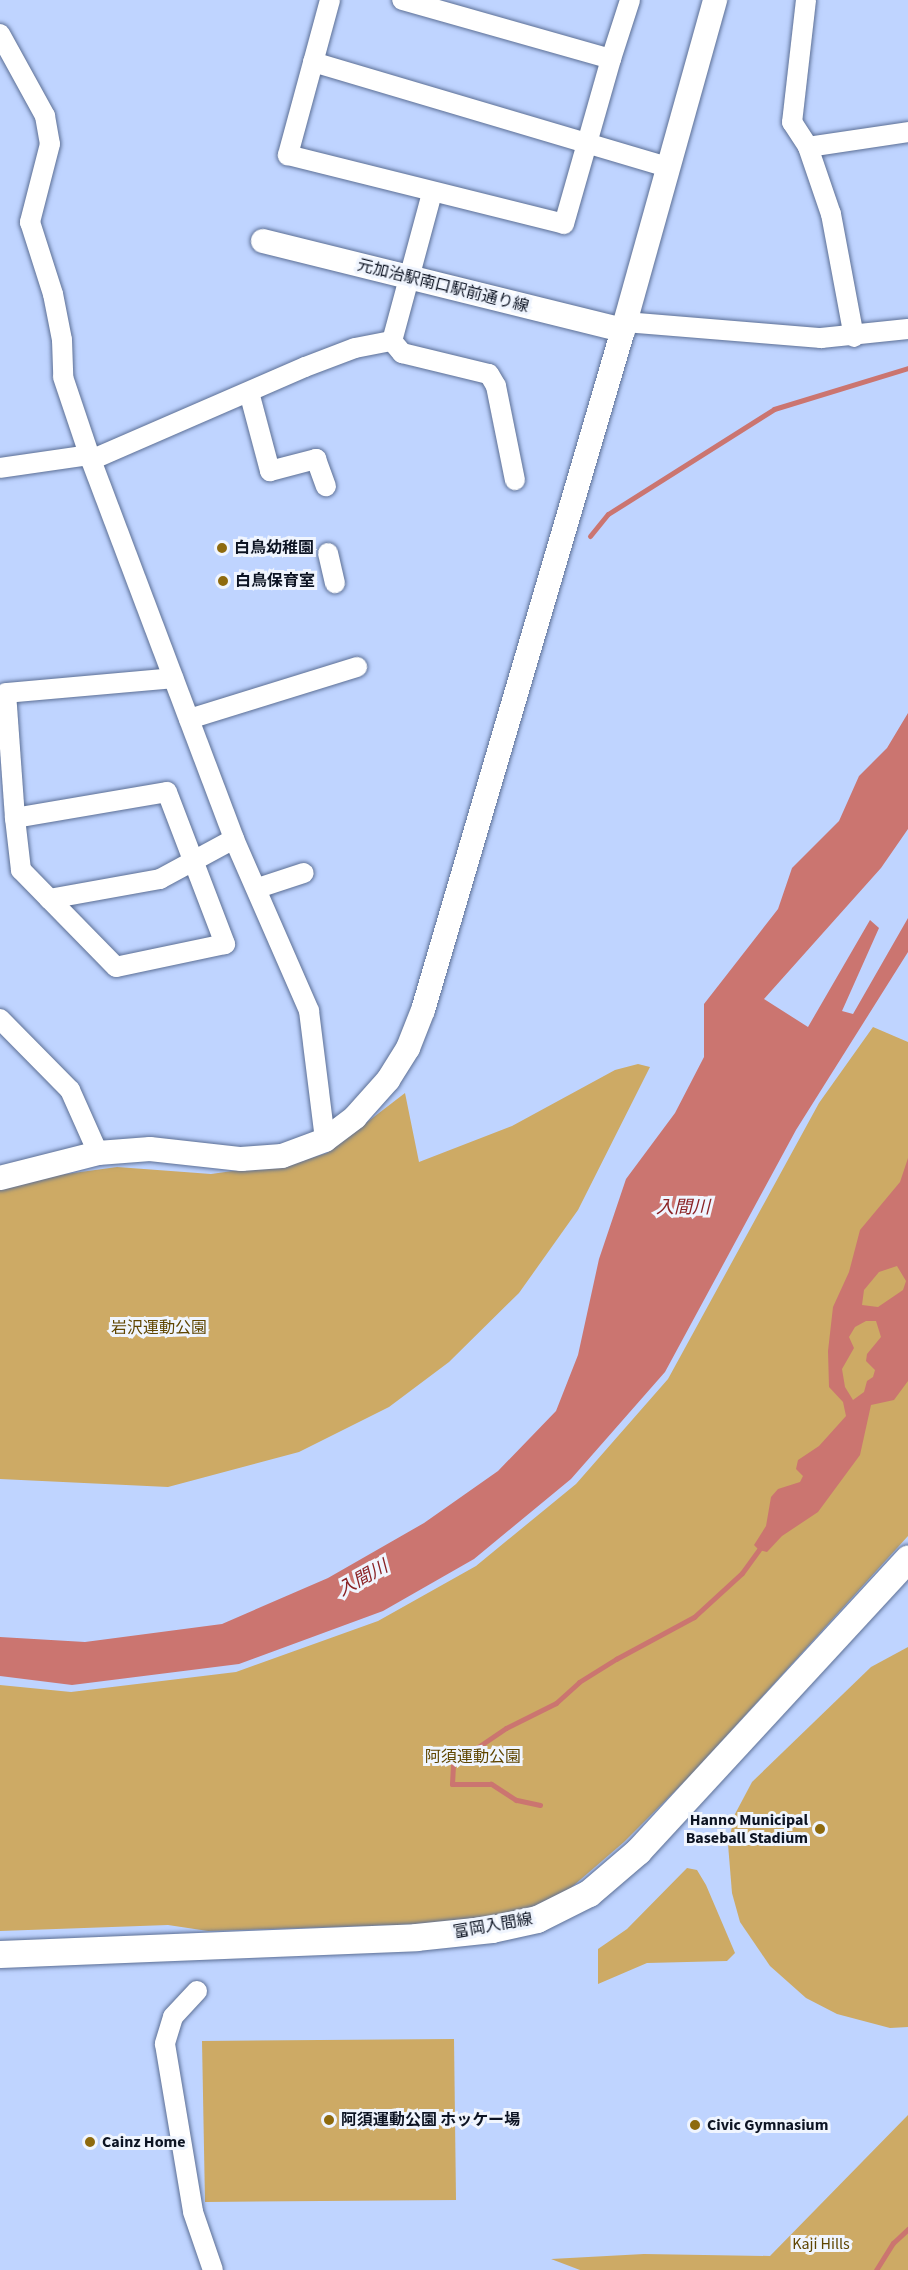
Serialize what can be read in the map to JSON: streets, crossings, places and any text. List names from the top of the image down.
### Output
{
  "streets": {
    "main road": ["富岡入間線"],
    "street": ["元加治駅南口駅前通り線"]
  },
  "water": ["入間川"],
  "parks": ["岩沢運動公園", "阿須運動公園", "Kaji Hills"],
  "places": [
    "白鳥幼稚園",
    "白鳥保育室",
    "Hanno Municipal Baseball Stadium",
    "阿須運動公園 ホッケー場",
    "Civic Gymnasium",
    "Cainz Home"
  ]
}
